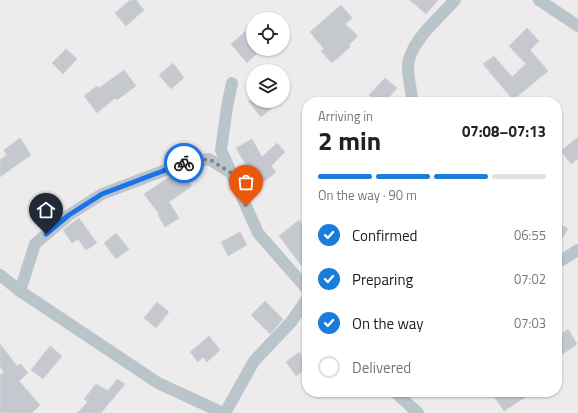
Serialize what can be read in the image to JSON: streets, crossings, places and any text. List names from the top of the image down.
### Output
{
  "page": {
    "heading": ["2 min", "Arriving in", "07:08–07:13"],
    "bar": "On the way · 90 m",
    "list": [
      ["Confirmed", "06:55"],
      ["Preparing", "07:02"],
      ["On the way", "07:03"],
      "Delivered"
    ]
  }
}
